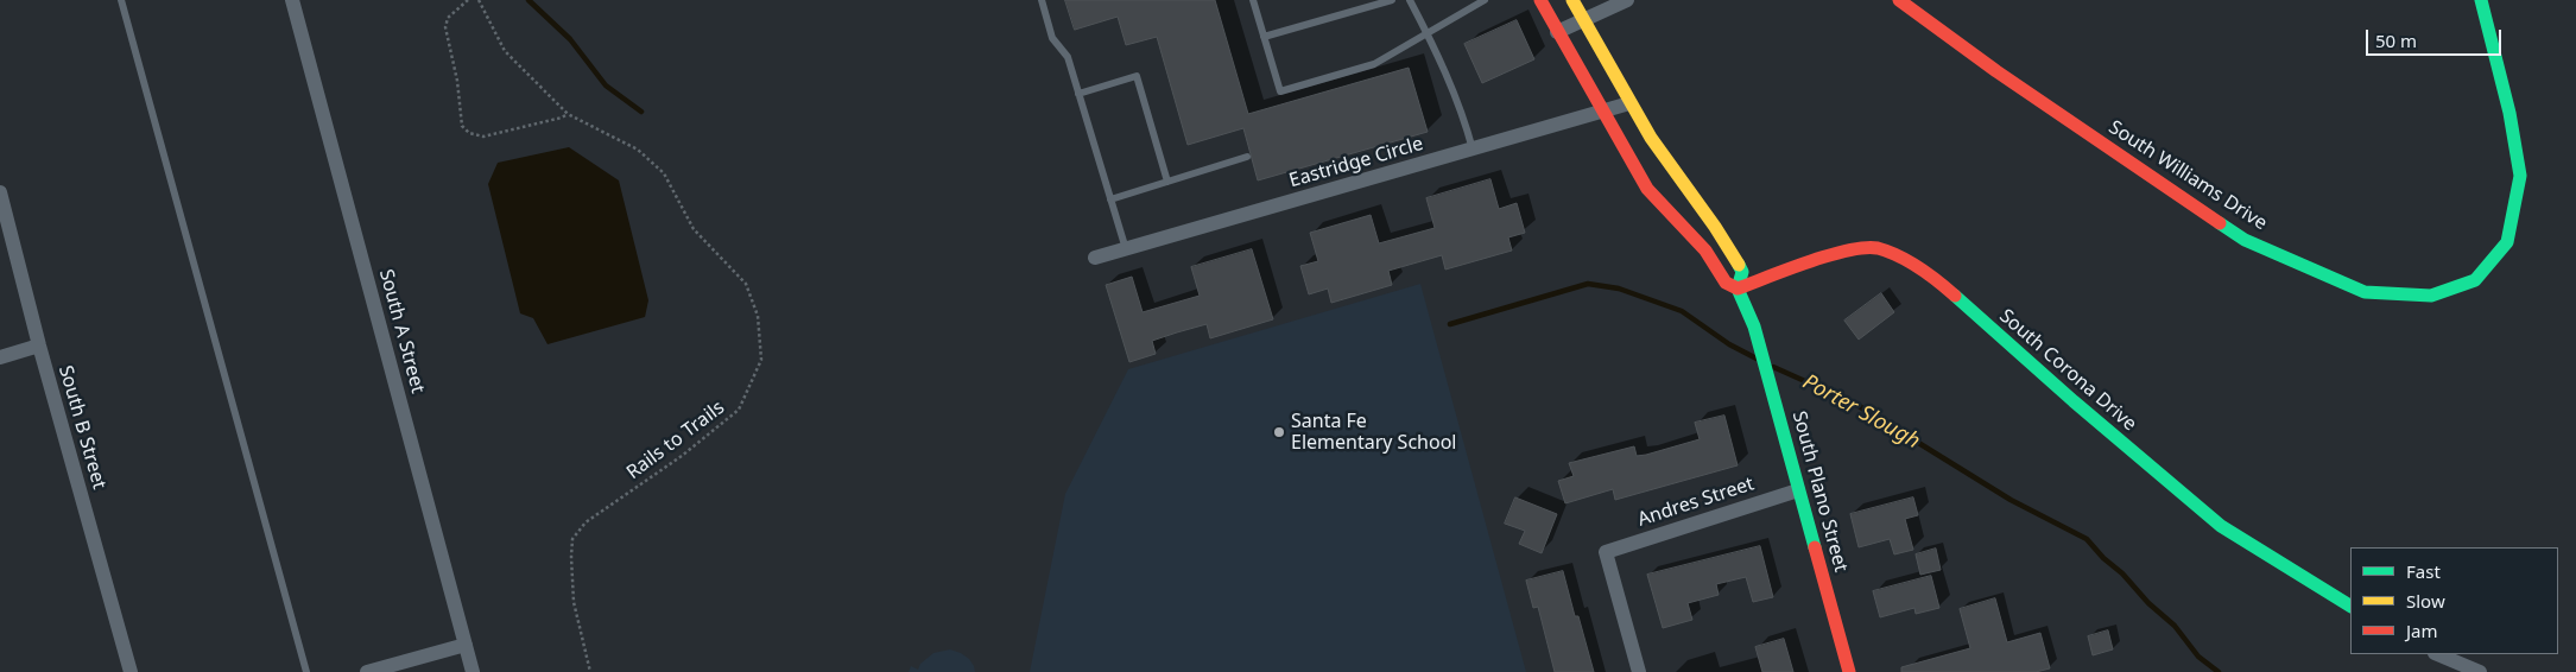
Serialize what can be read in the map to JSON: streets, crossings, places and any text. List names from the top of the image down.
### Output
{
  "streets": {
    "street": [
      "Eastridge Circle",
      "South Williams Drive",
      "South A Street",
      "South Corona Drive",
      "South B Street",
      "South Plano Street",
      "Andres Street"
    ],
    "path": ["Rails to Trails"]
  },
  "crossings": [
    ["Eastridge Circle", "South Plano Street"],
    ["South Corona Drive", "South Plano Street"],
    ["South Plano Street", "Andres Street"]
  ],
  "water": ["Porter Slough"],
  "places": ["Santa Fe Elementary School"],
  "legend": ["Fast", "Slow", "Jam"],
  "scale_bar": "50 m"
}
